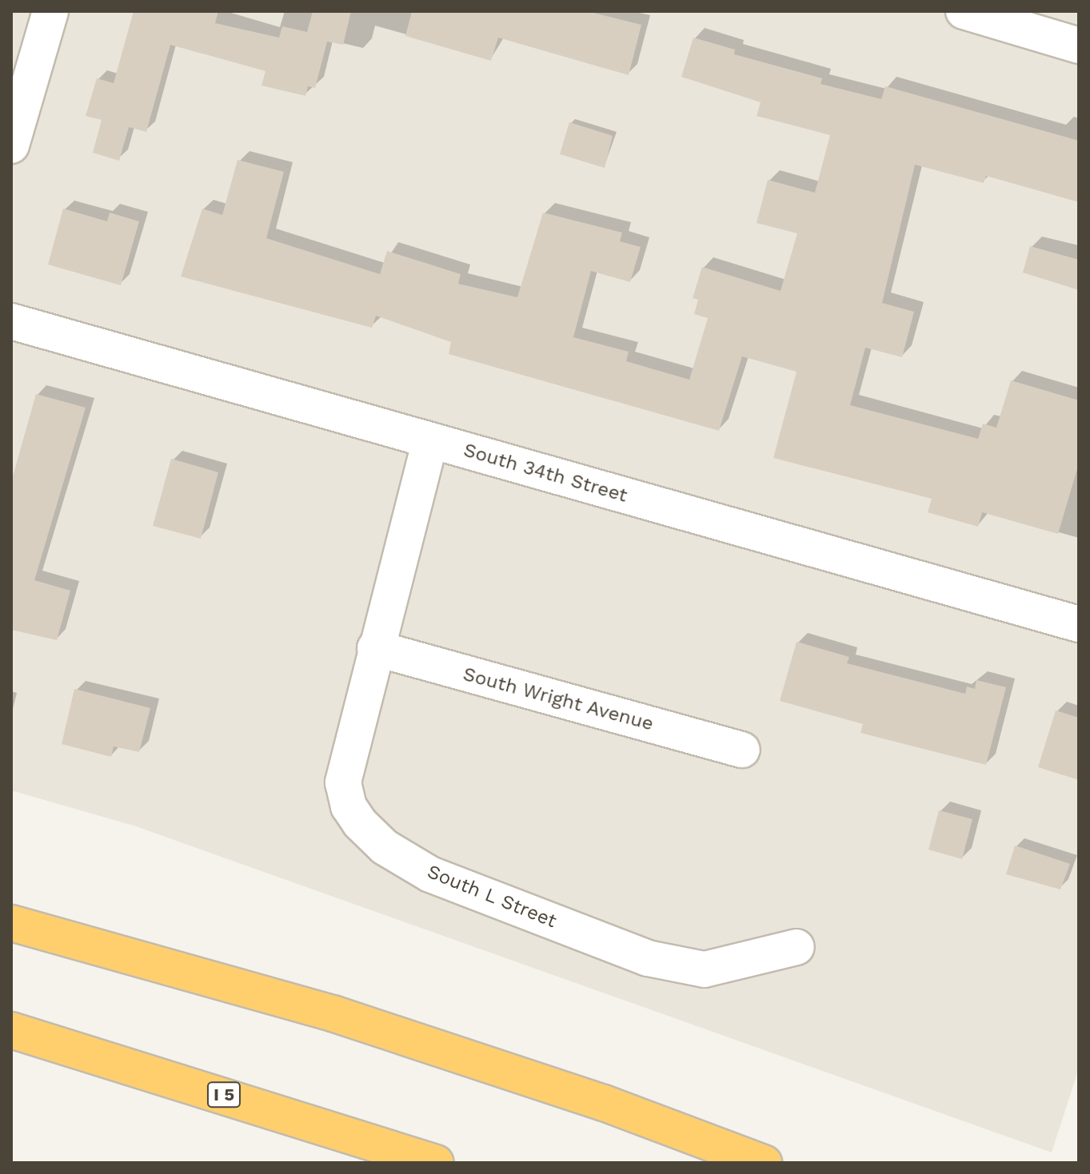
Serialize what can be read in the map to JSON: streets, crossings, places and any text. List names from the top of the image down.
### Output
{
  "streets": {
    "highway": ["I 5"],
    "street": ["South 34th Street", "South Wright Avenue", "South L Street"]
  },
  "crossings": [
    ["South 34th Street", "South L Street"],
    ["South Wright Avenue", "South L Street"]
  ]
}
